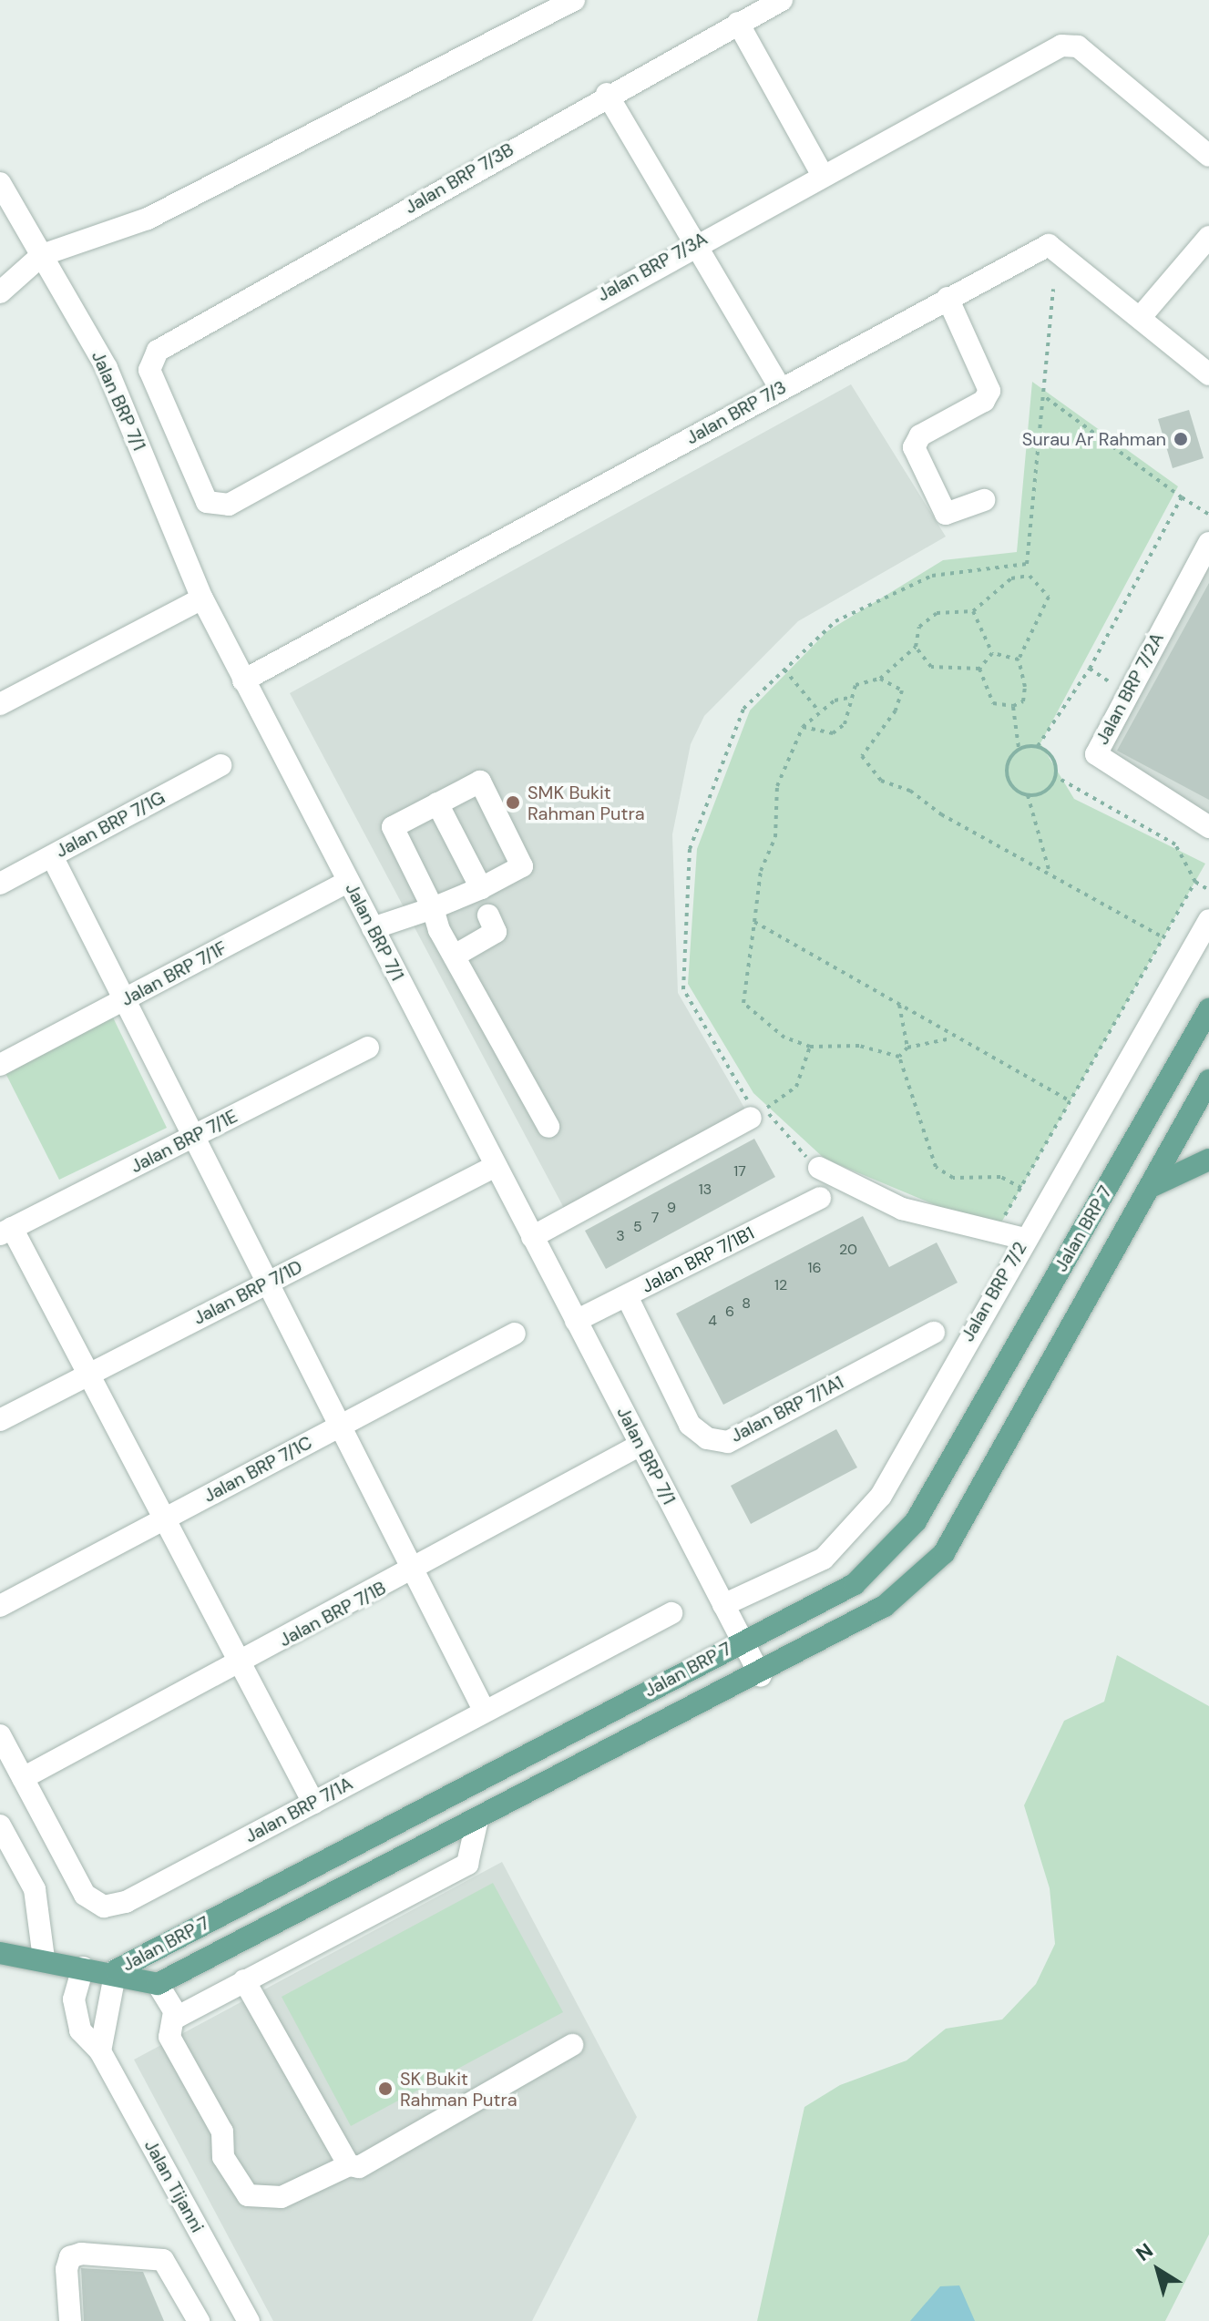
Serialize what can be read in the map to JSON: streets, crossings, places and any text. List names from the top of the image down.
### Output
{
  "streets": {
    "main road": ["Jalan BRP 7"],
    "street": [
      "Jalan BRP 7/3B",
      "Jalan BRP 7/3A",
      "Jalan BRP 7/1",
      "Jalan BRP 7/3",
      "Jalan BRP 7/2A",
      "Jalan BRP 7/1G",
      "Jalan BRP 7/1F",
      "Jalan BRP 7/1E",
      "Jalan BRP 7/1B1",
      "Jalan BRP 7/2",
      "Jalan BRP 7/1D",
      "Jalan BRP 7/1A1",
      "Jalan BRP 7/1C",
      "Jalan BRP 7/1B",
      "Jalan BRP 7/1A",
      "Jalan Tijanni"
    ]
  },
  "crossings": [
    ["Jalan BRP 7/3B", "Jalan BRP 7/3A"],
    ["Jalan BRP 7/1", "Jalan BRP 7/3"],
    ["Jalan BRP 7/1", "Jalan BRP 7/1F"],
    ["Jalan BRP 7/1", "Jalan BRP 7"],
    ["Jalan BRP 7/1", "Jalan BRP 7/1B1"],
    ["Jalan BRP 7/1", "Jalan BRP 7/2"],
    ["Jalan BRP 7/1", "Jalan BRP 7/1D"],
    ["Jalan BRP 7/1", "Jalan BRP 7/1B"],
    ["Jalan BRP 7/1B1", "Jalan BRP 7/1A1"],
    ["Jalan BRP 7/1B", "Jalan BRP 7/1A"]
  ],
  "places": ["Surau Ar Rahman", "SMK Bukit Rahman Putra", "SK Bukit Rahman Putra"],
  "house_numbers": [
    "17",
    "13",
    "9",
    "7",
    "5",
    "3",
    "20",
    "16",
    "12",
    "8",
    "6",
    "4"
  ],
  "north": "top left"
}
